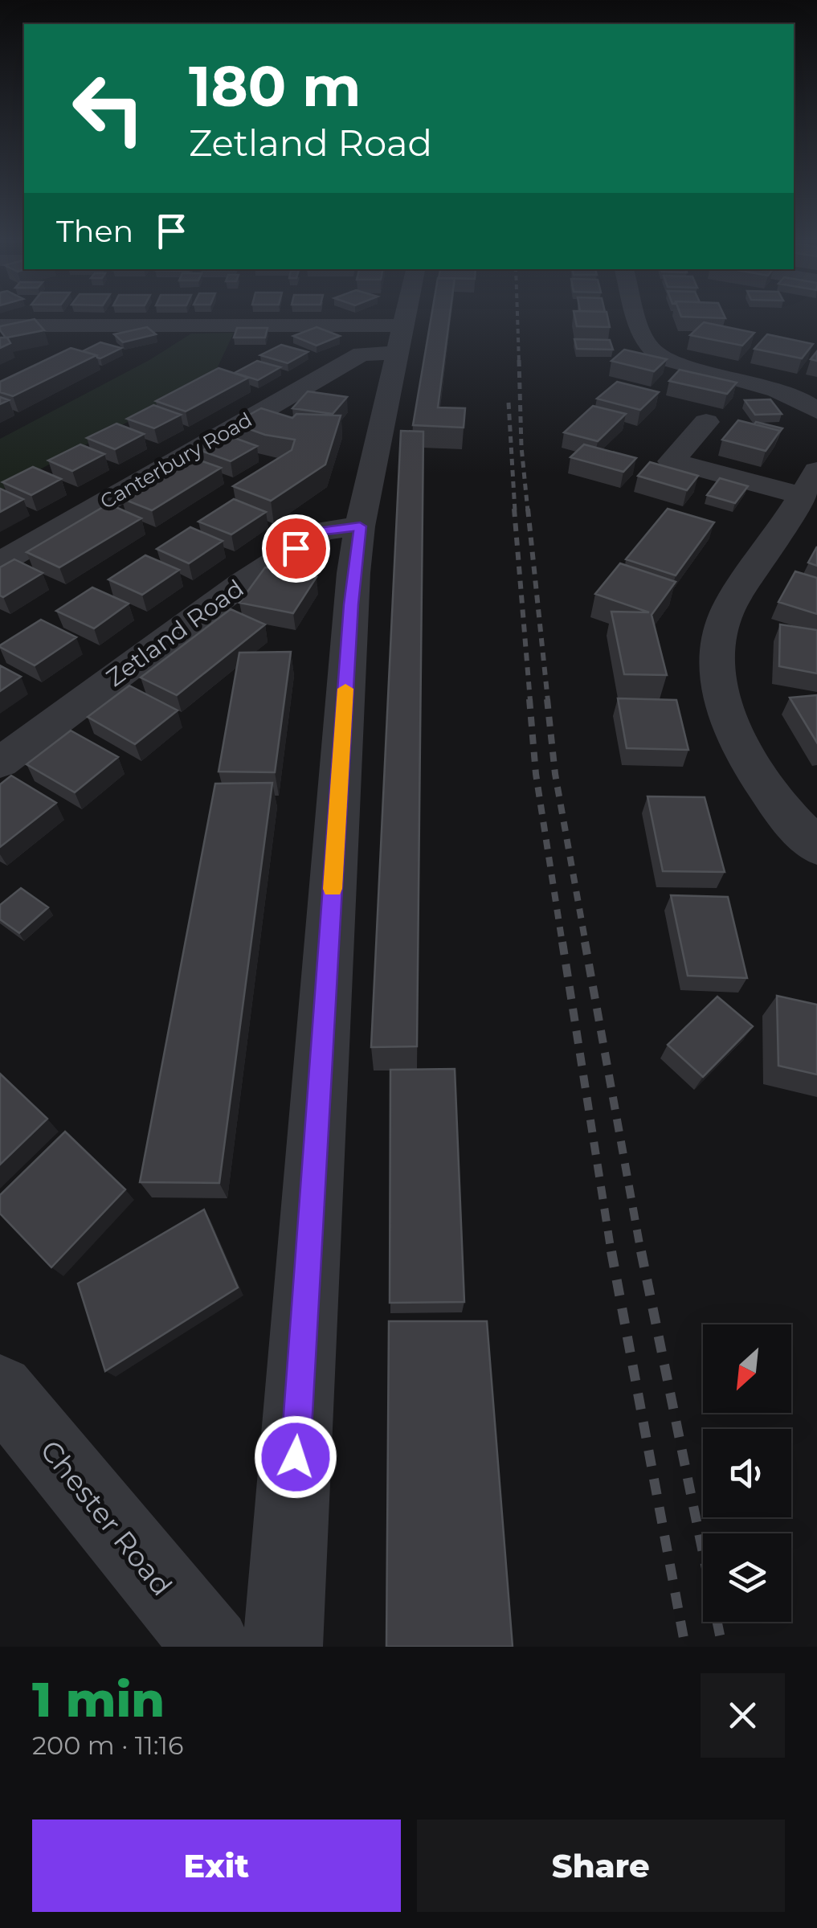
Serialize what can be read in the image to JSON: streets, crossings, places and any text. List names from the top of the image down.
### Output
{
  "streets": {
    "street": ["Canterbury Road", "Zetland Road", "Chester Road"]
  },
  "north": "bottom left",
  "page": {
    "turn": ["180 m", "Zetland Road"],
    "then": "Then",
    "heading": ["1 min", "200 m · 11:16"],
    "buttons": ["Exit", "Share"]
  }
}
